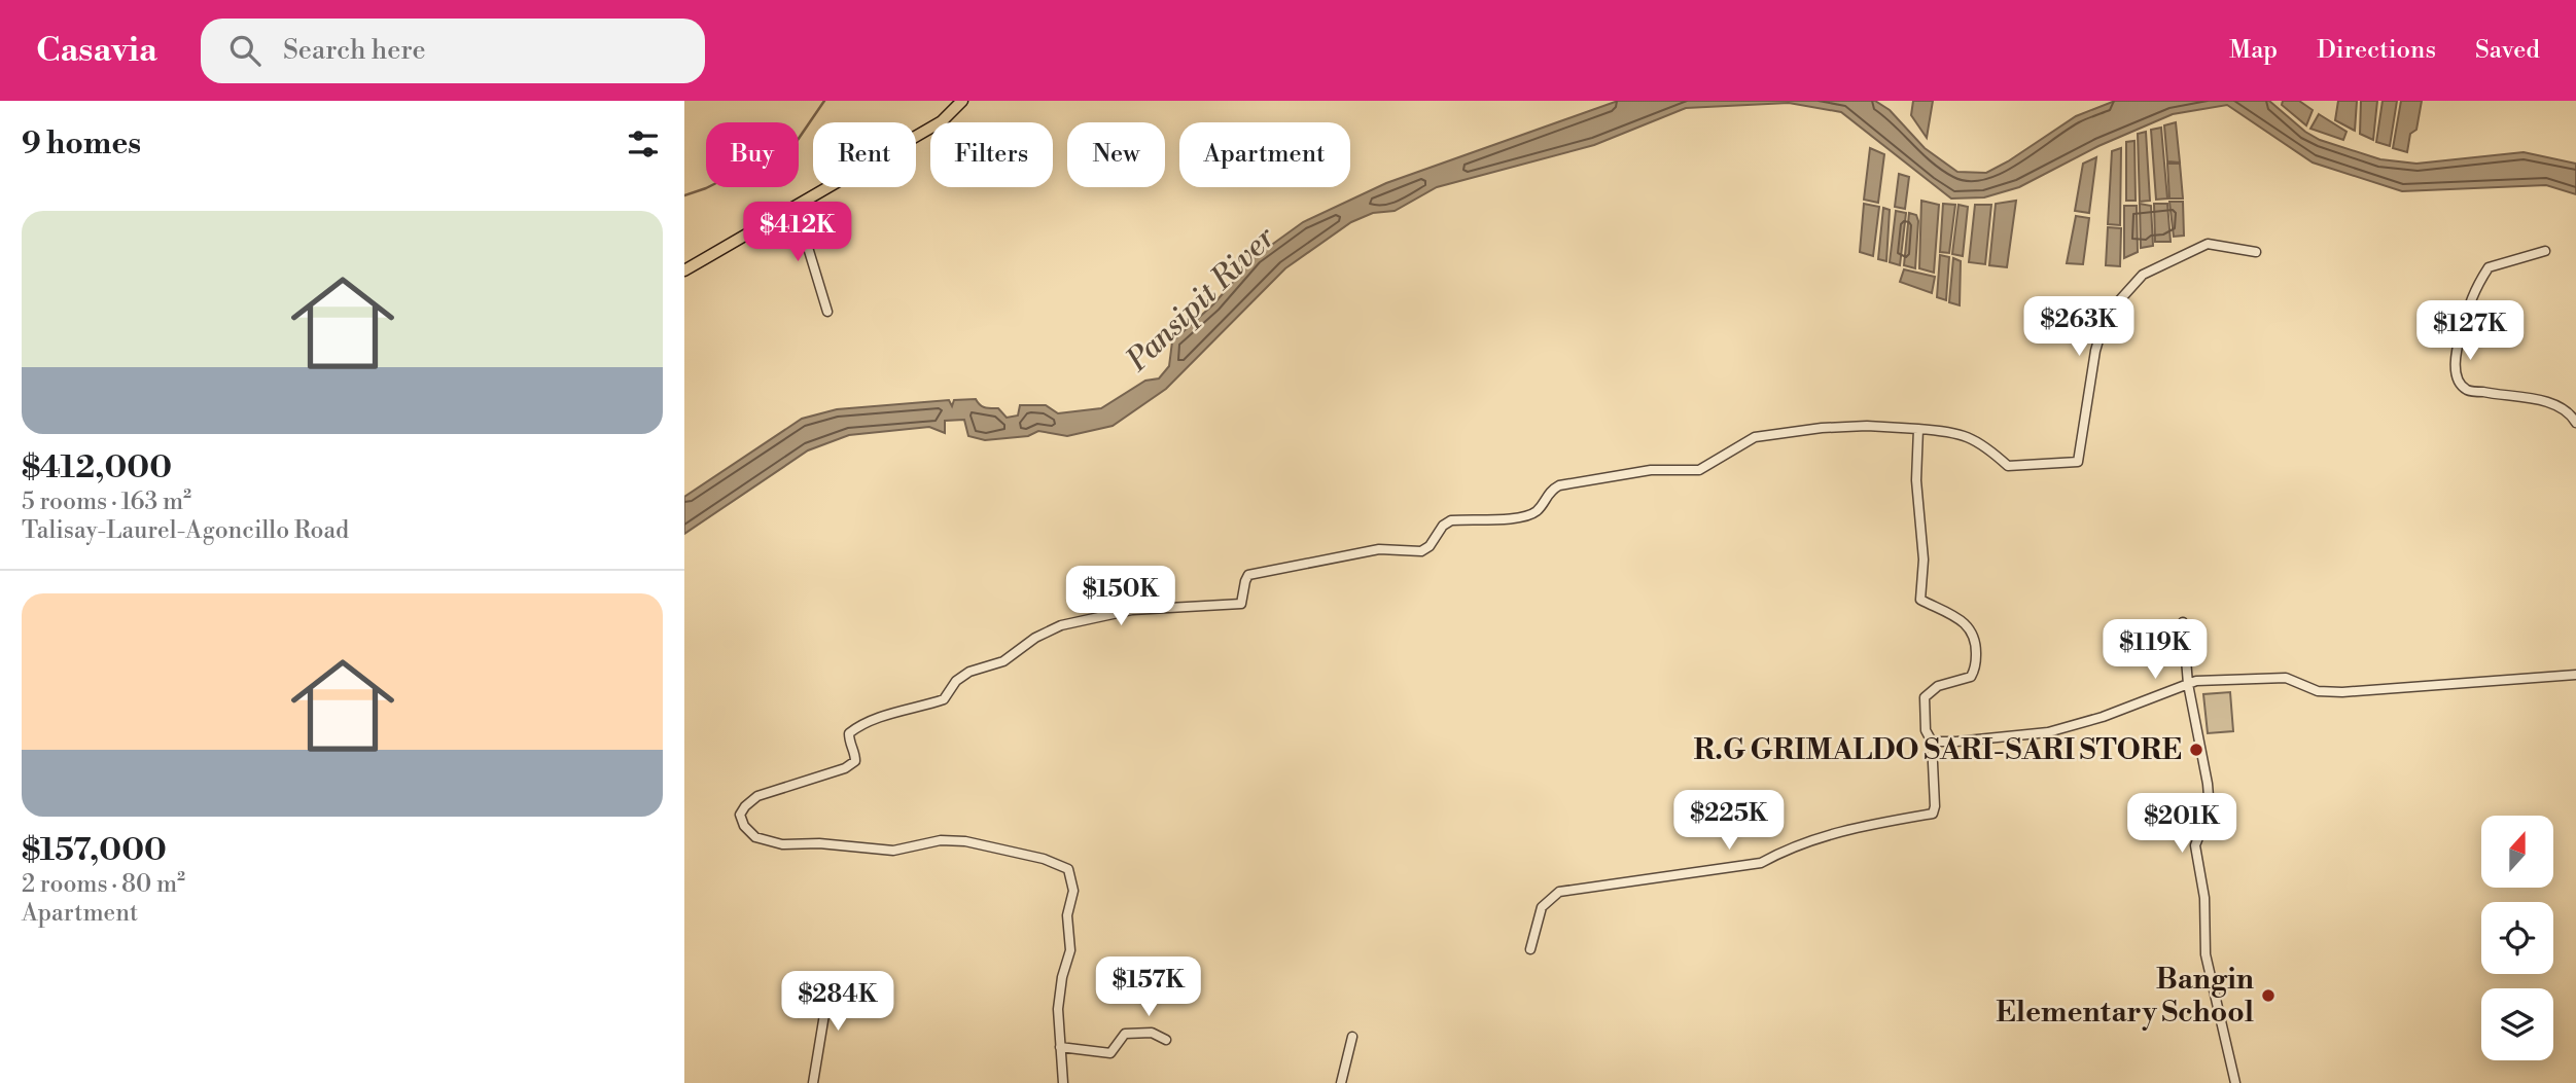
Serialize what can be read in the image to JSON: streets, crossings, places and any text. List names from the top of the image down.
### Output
{
  "water": ["Pansipit River"],
  "places": ["R.G GRIMALDO SARI-SARI STORE", "Bangin Elementary School"],
  "north": "top",
  "page": {
    "header": "Casavia",
    "search": "Search here",
    "nav": ["Map", "Directions", "Saved"],
    "heading": "9 homes",
    "chip": [
      "Buy",
      "Rent",
      "Filters",
      "New",
      "Apartment"
    ],
    "list": [
      {
        "name": "$412,000",
        "note": "5 rooms · 163 m² · Talisay-Laurel-Agoncillo Road"
      },
      {
        "name": "$157,000",
        "note": "2 rooms · 80 m² · Apartment"
      }
    ],
    "price": [
      "$412K",
      "$263K",
      "$127K",
      "$150K",
      "$119K",
      "$225K",
      "$201K",
      "$157K",
      "$284K"
    ]
  }
}
